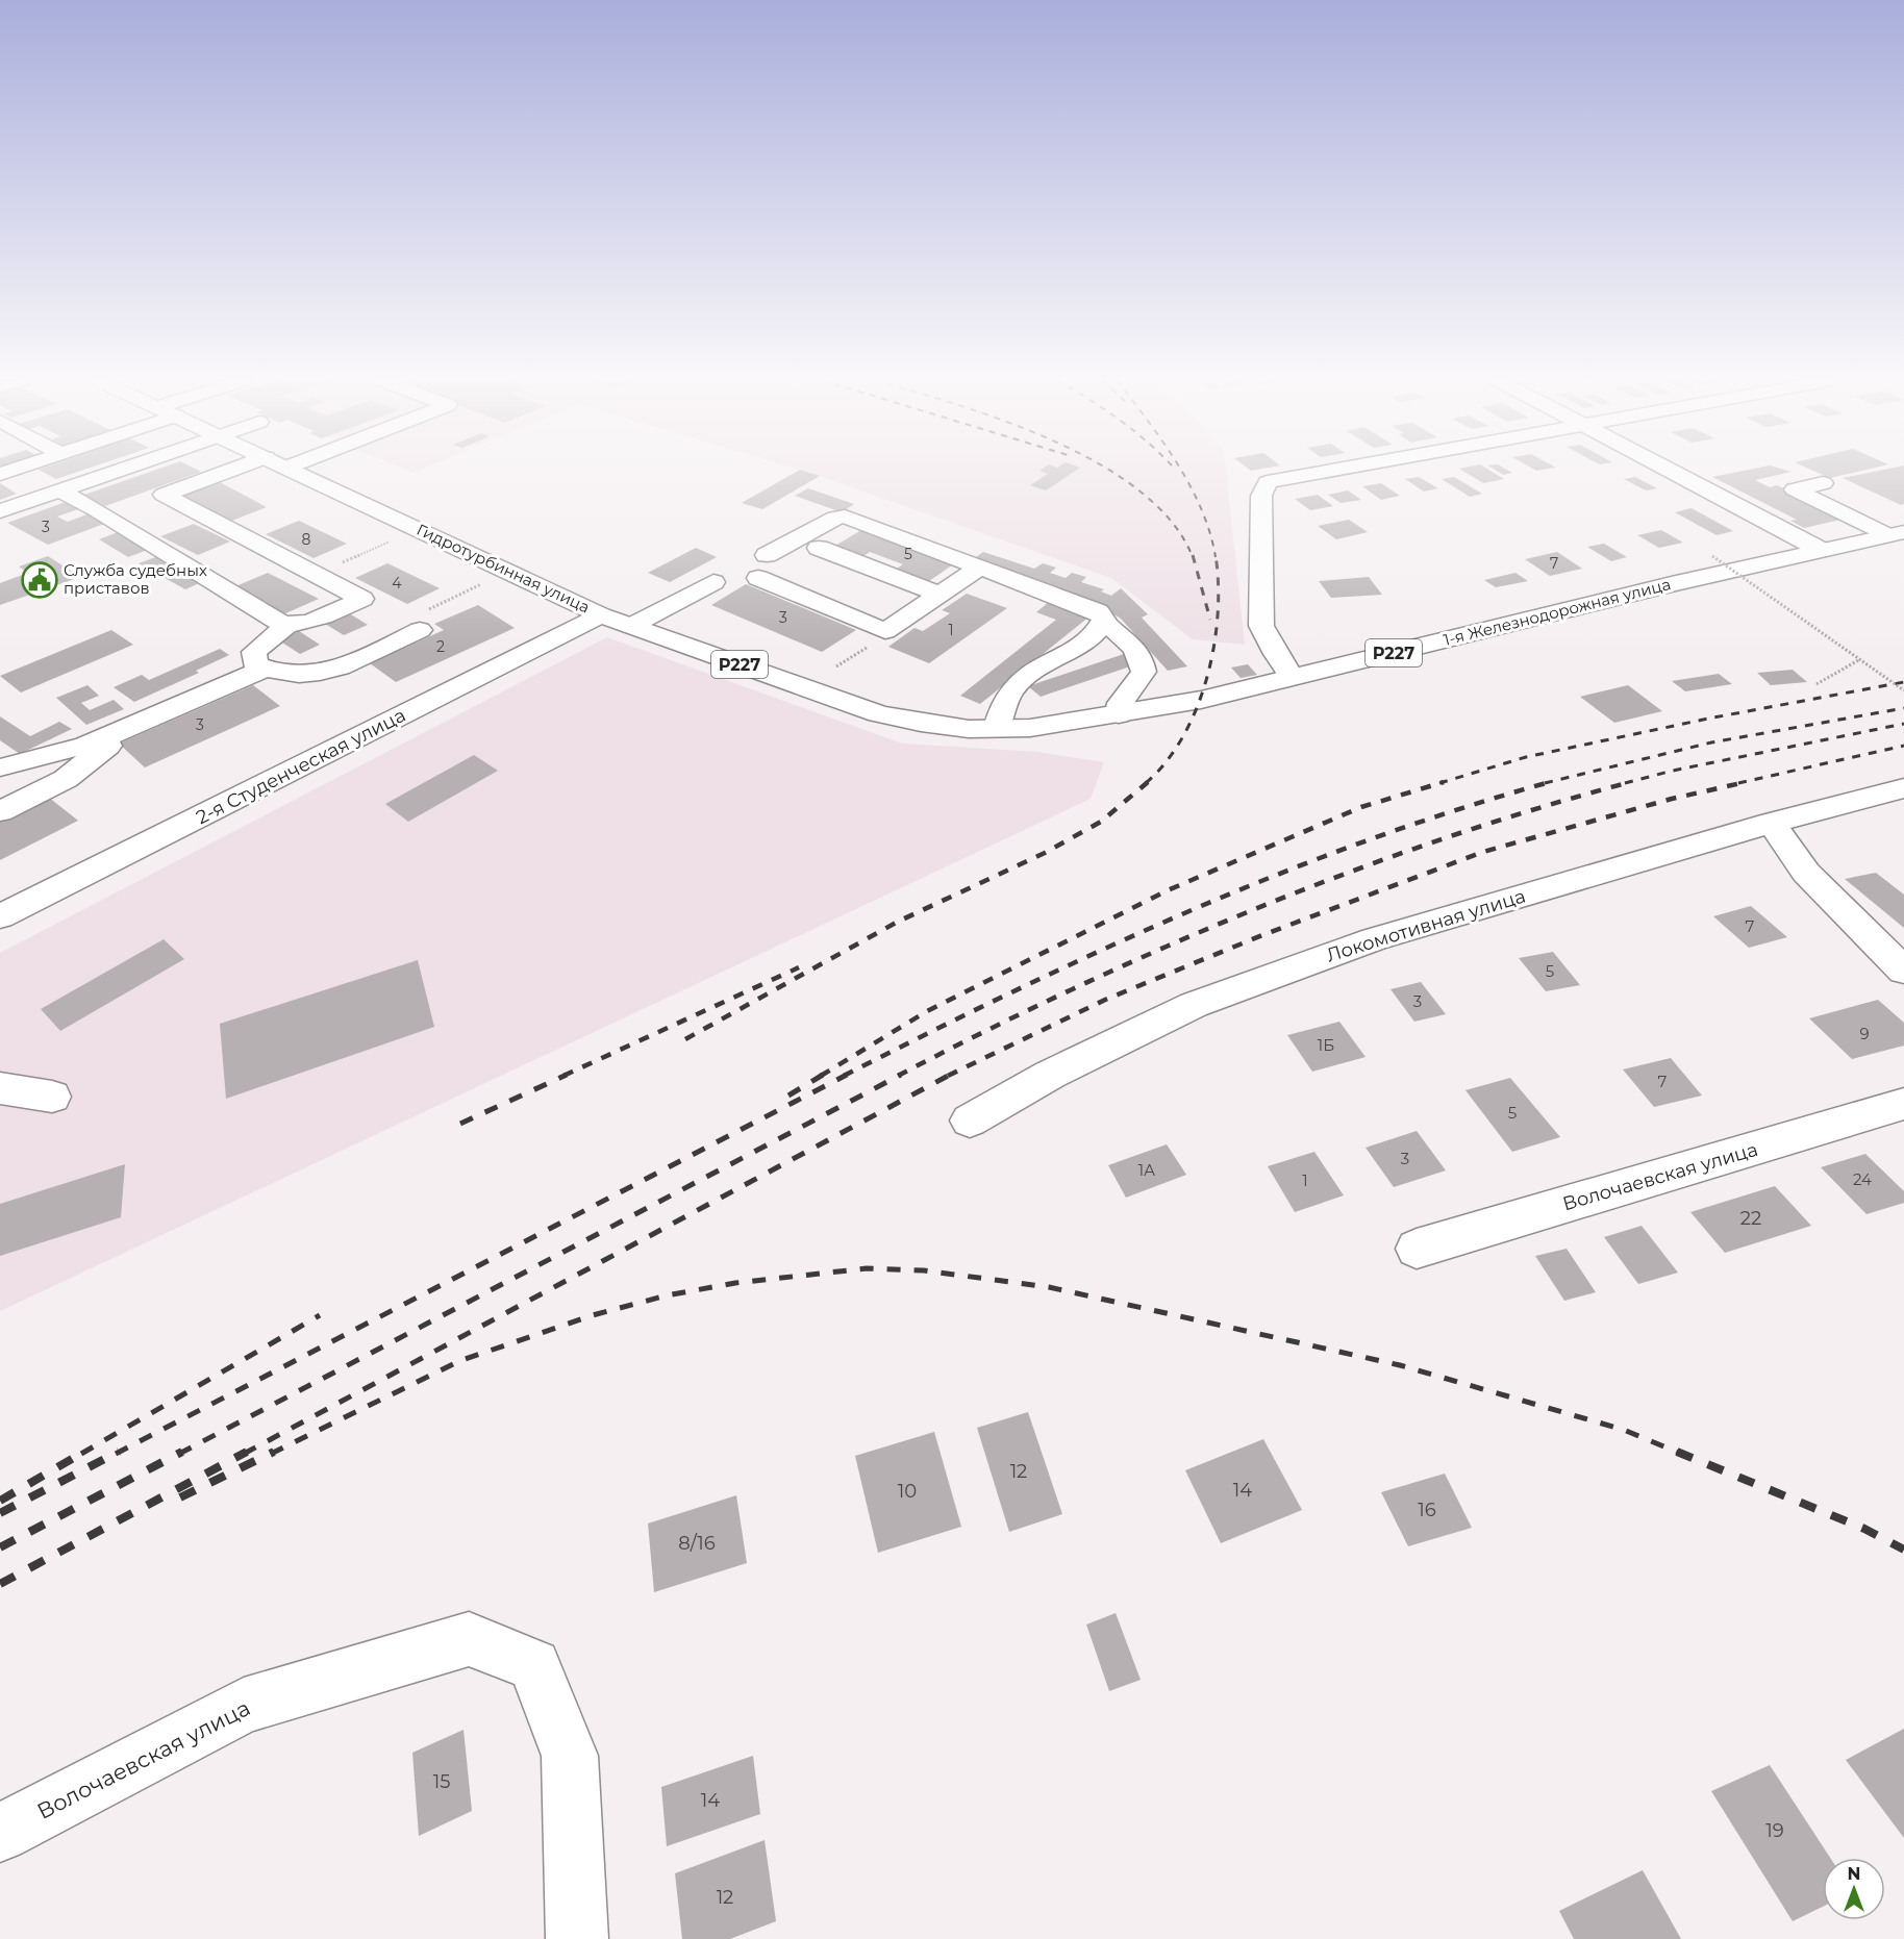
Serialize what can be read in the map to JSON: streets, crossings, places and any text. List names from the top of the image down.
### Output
{
  "streets": {
    "street": [
      "Гидротурбинная улица",
      "1-я Железнодорожная улица",
      "Р227",
      "2-я Студенческая улица",
      "Локомотивная улица",
      "Волочаевская улица"
    ]
  },
  "crossings": [
    ["Гидротурбинная улица", "Р227"],
    ["Гидротурбинная улица", "2-я Студенческая улица"],
    ["1-я Железнодорожная улица", "Р227"],
    ["Р227", "2-я Студенческая улица"]
  ],
  "places": {
    "public building": ["Служба судебных приставов"]
  },
  "house_numbers": [
    "3",
    "8",
    "5",
    "7",
    "4",
    "3",
    "1",
    "2",
    "3",
    "7",
    "5",
    "3",
    "9",
    "1Б",
    "7",
    "5",
    "3",
    "1А",
    "24",
    "1",
    "22",
    "12",
    "14",
    "10",
    "16",
    "8/16",
    "15",
    "14",
    "19",
    "12"
  ],
  "north": "top"
}
